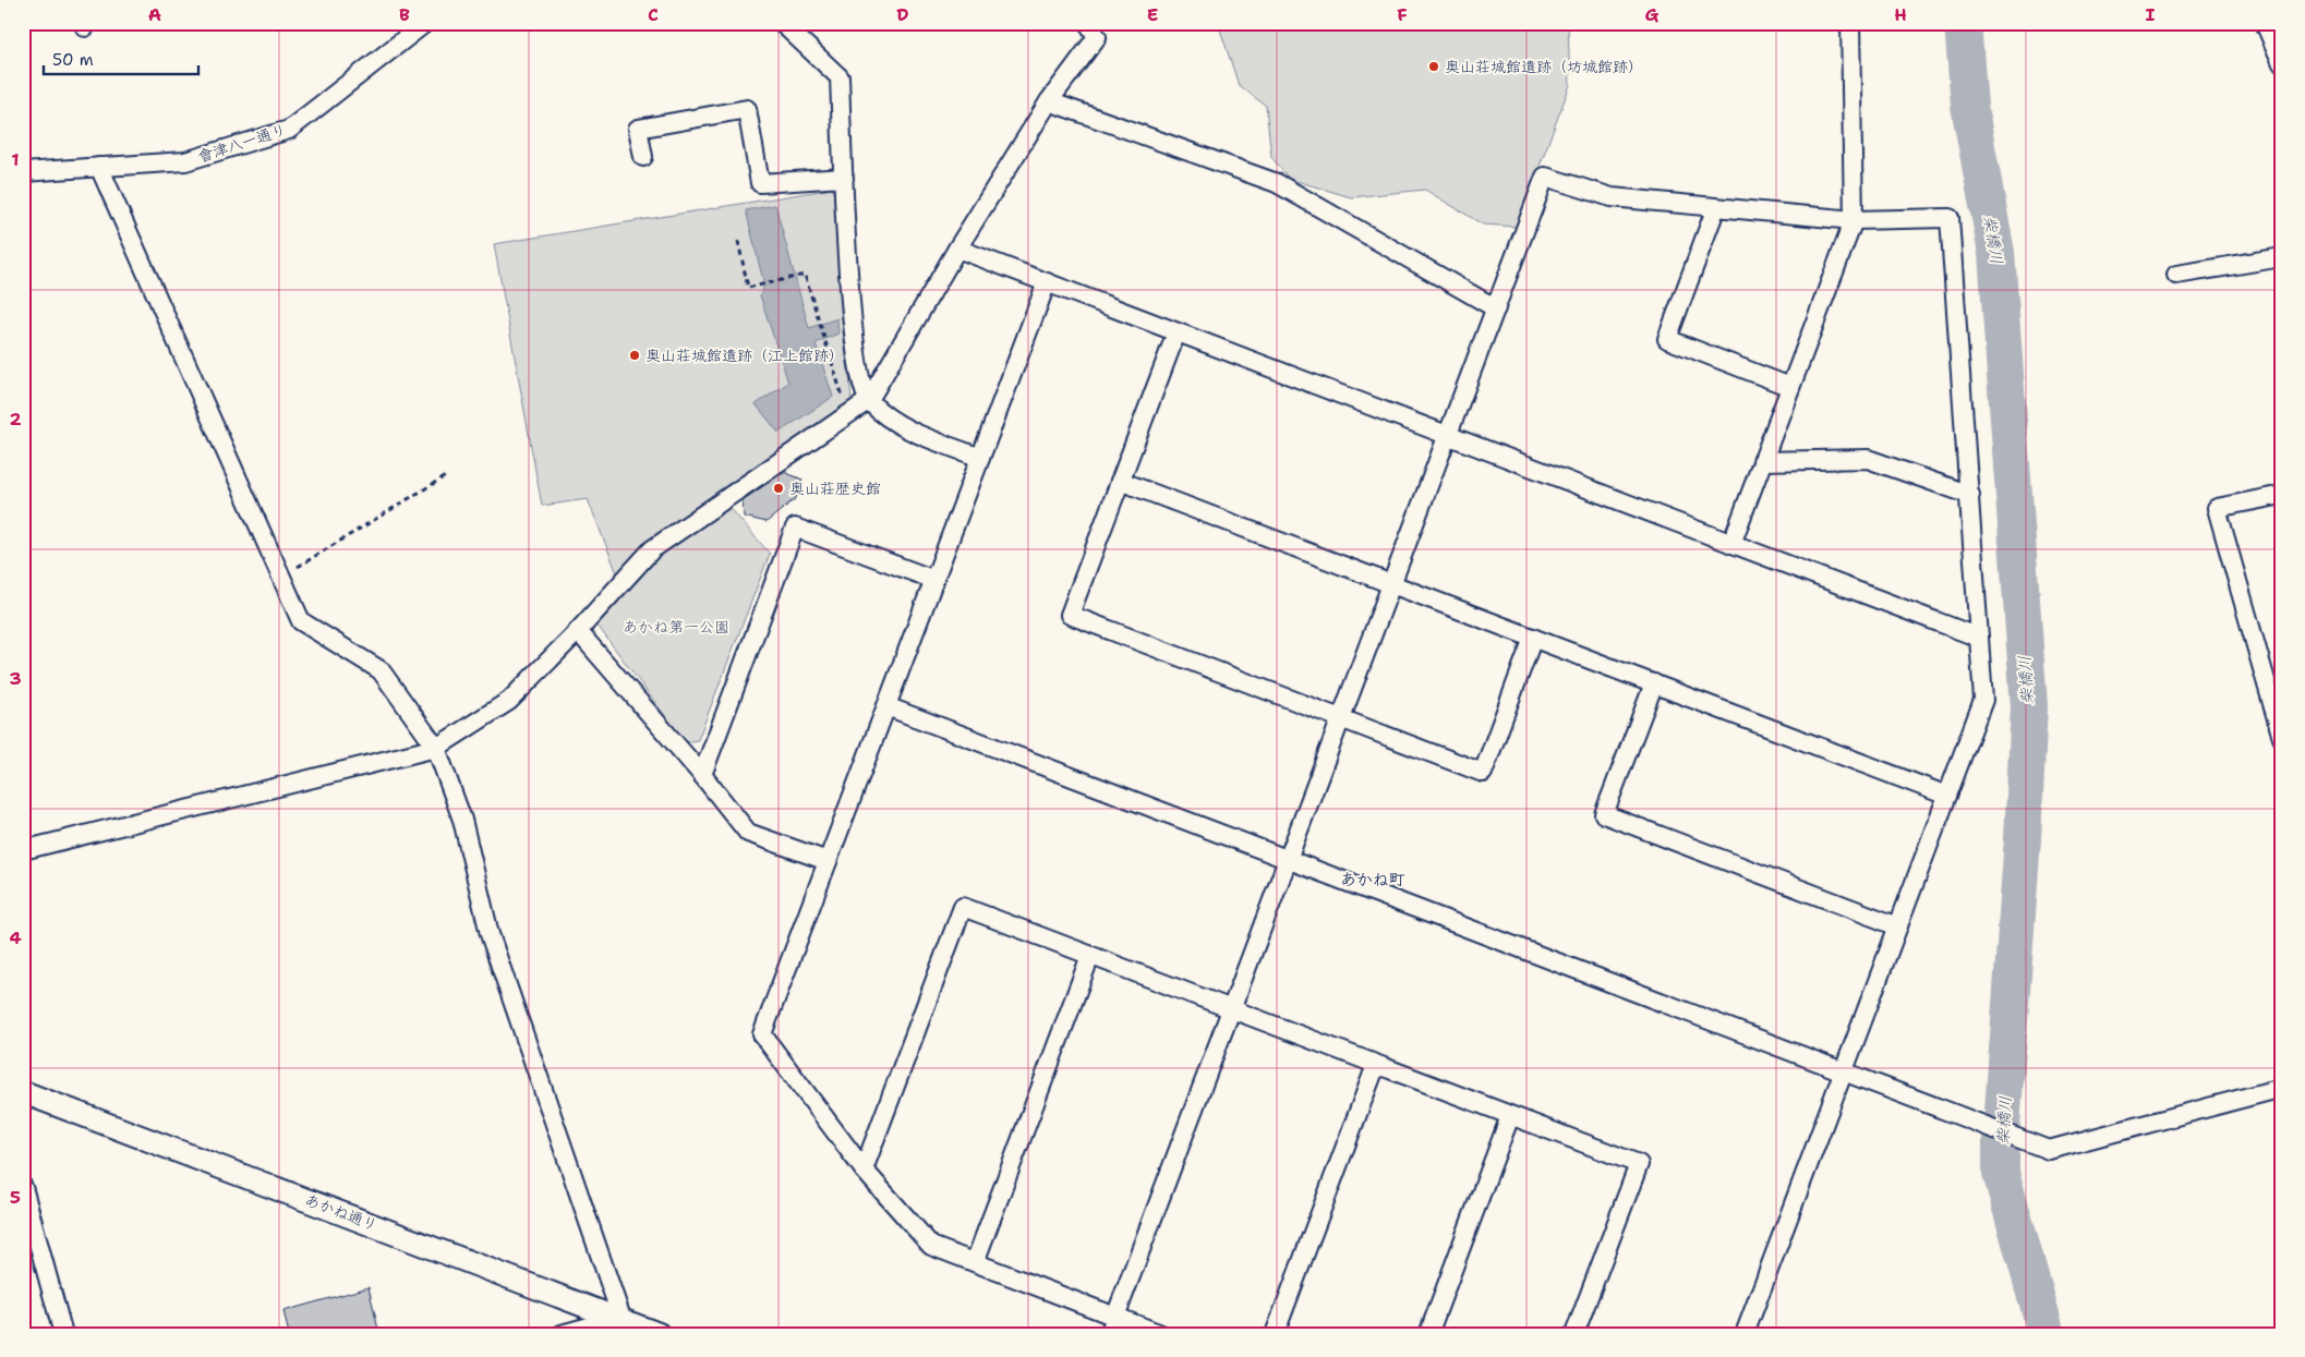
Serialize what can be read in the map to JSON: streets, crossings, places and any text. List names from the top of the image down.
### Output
{
  "streets": {
    "street": ["會津八一通り", "あかね通り"]
  },
  "districts": ["あかね町"],
  "water": ["柴橋川"],
  "parks": ["あかね第一公園"],
  "places": ["奥山荘城館遺跡（坊城館跡）", "奥山荘城館遺跡（江上館跡）", "奥山荘歴史館"],
  "scale_bar": "50 m",
  "grid": {
    "columns": [
      "A",
      "B",
      "C",
      "D",
      "E",
      "F",
      "G",
      "H",
      "I"
    ],
    "rows": [
      "1",
      "2",
      "3",
      "4",
      "5"
    ]
  }
}
